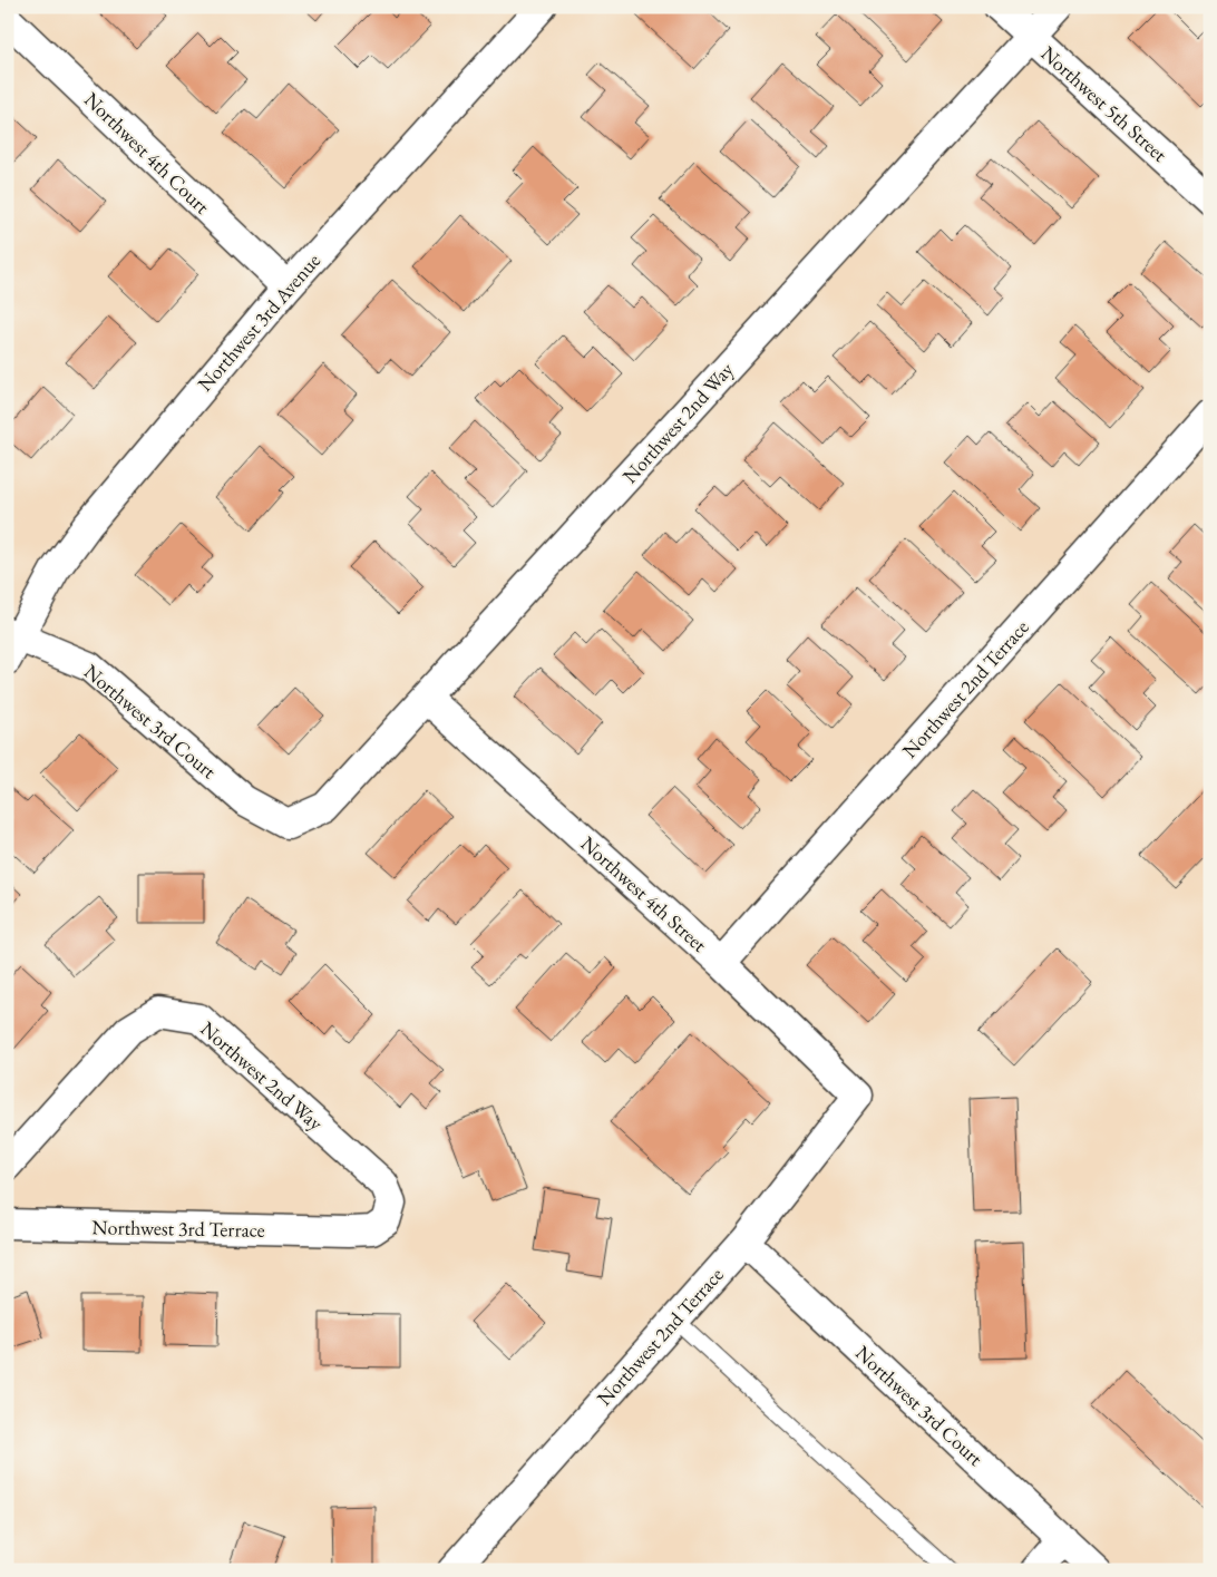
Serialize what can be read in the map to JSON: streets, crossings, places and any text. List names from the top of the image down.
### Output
{
  "streets": {
    "street": [
      "Northwest 5th Street",
      "Northwest 4th Court",
      "Northwest 3rd Avenue",
      "Northwest 2nd Way",
      "Northwest 2nd Terrace",
      "Northwest 3rd Court",
      "Northwest 4th Street",
      "Northwest 3rd Terrace"
    ]
  },
  "crossings": [
    ["Northwest 5th Street", "Northwest 2nd Way"],
    ["Northwest 4th Court", "Northwest 3rd Avenue"],
    ["Northwest 3rd Avenue", "Northwest 3rd Court"],
    ["Northwest 2nd Way", "Northwest 3rd Court"],
    ["Northwest 2nd Way", "Northwest 4th Street"],
    ["Northwest 2nd Way", "Northwest 3rd Terrace"],
    ["Northwest 2nd Terrace", "Northwest 3rd Court"],
    ["Northwest 2nd Terrace", "Northwest 4th Street"]
  ]
}
